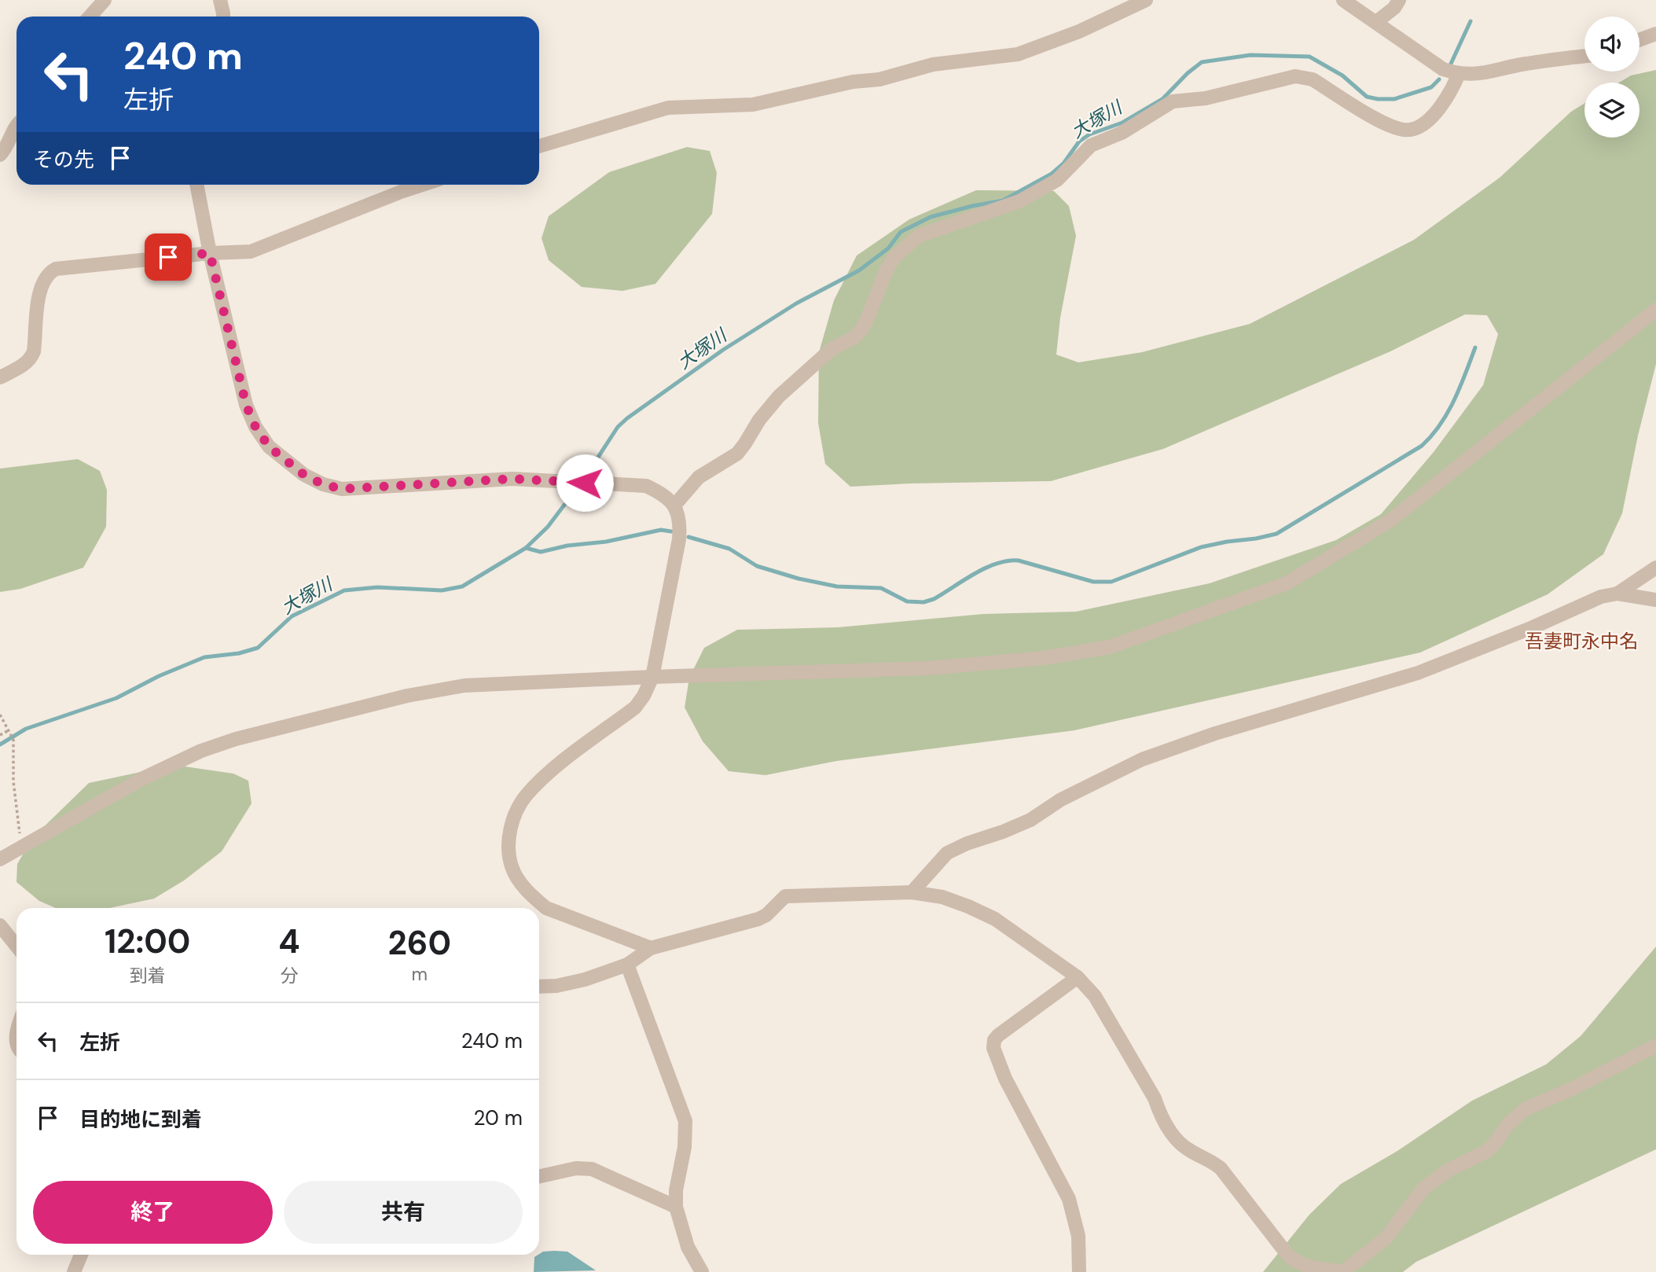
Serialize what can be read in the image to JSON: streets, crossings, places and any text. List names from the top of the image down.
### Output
{
  "districts": ["吾妻町永中名"],
  "water": ["大塚川"],
  "page": {
    "turn": ["240 m", "左折"],
    "then": "その先",
    "eta": [
      "12:00",
      "到着",
      "4",
      "分",
      "260",
      "m"
    ],
    "list": [
      {
        "name": "左折",
        "value": "240 m"
      },
      {
        "name": "目的地に到着",
        "value": "20 m"
      }
    ],
    "buttons": ["終了", "共有"]
  }
}
